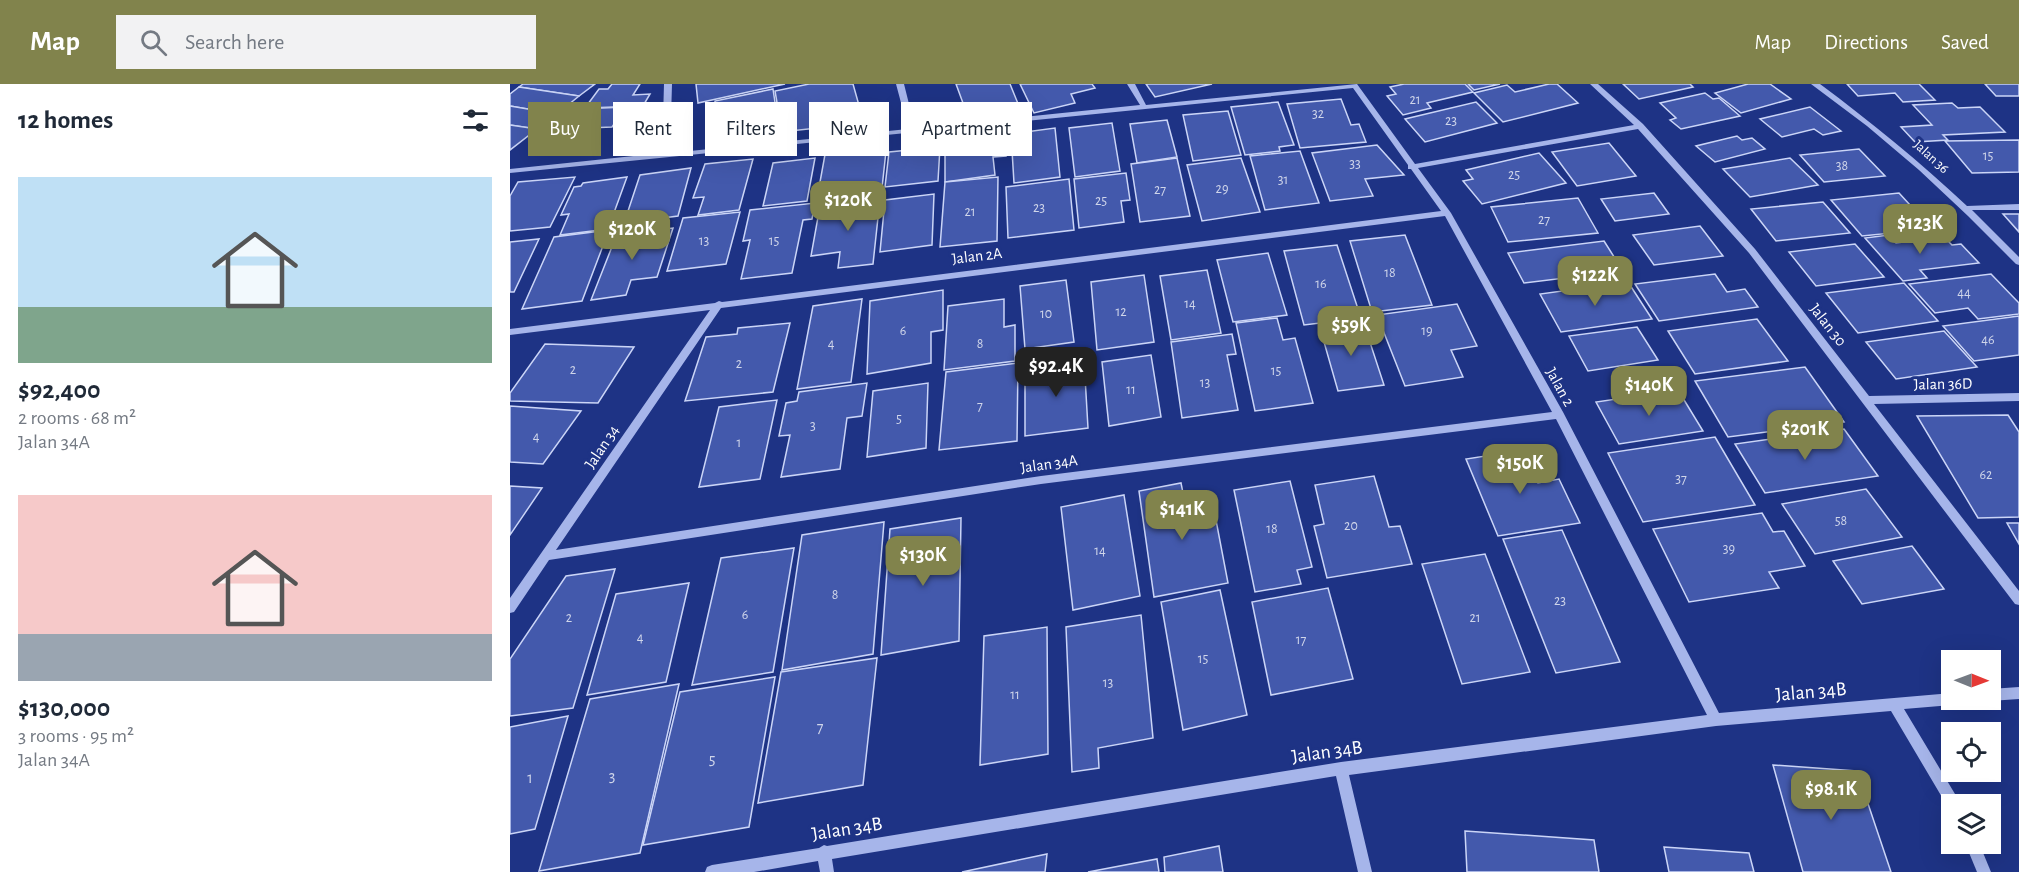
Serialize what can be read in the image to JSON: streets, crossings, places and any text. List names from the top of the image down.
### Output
{
  "streets": {
    "street": [
      "Jalan 36",
      "Jalan 2A",
      "Jalan 30",
      "Jalan 36D",
      "Jalan 2",
      "Jalan 34",
      "Jalan 34A",
      "Jalan 34B"
    ]
  },
  "crossings": [
    ["Jalan 2A", "Jalan 2"],
    ["Jalan 2A", "Jalan 34"],
    ["Jalan 30", "Jalan 36D"],
    ["Jalan 2", "Jalan 34A"],
    ["Jalan 2", "Jalan 34B"],
    ["Jalan 34", "Jalan 34A"]
  ],
  "house_numbers": [
    "21",
    "32",
    "23",
    "15",
    "33",
    "38",
    "25",
    "31",
    "29",
    "27",
    "25",
    "23",
    "21",
    "27",
    "13",
    "15",
    "18",
    "16",
    "44",
    "14",
    "12",
    "10",
    "6",
    "19",
    "46",
    "4",
    "8",
    "2",
    "2",
    "15",
    "13",
    "11",
    "7",
    "5",
    "3",
    "4",
    "1",
    "62",
    "37",
    "58",
    "20",
    "18",
    "39",
    "14",
    "8",
    "23",
    "6",
    "2",
    "21",
    "4",
    "17",
    "15",
    "13",
    "11",
    "7",
    "5",
    "3",
    "1"
  ],
  "north": "right",
  "page": {
    "header": "Map",
    "search": "Search here",
    "nav": ["Map", "Directions", "Saved"],
    "heading": "12 homes",
    "chip": [
      "Buy",
      "Rent",
      "Filters",
      "New",
      "Apartment"
    ],
    "list": [
      {
        "name": "$92,400",
        "note": "2 rooms · 68 m² · Jalan 34A"
      },
      {
        "name": "$130,000",
        "note": "3 rooms · 95 m² · Jalan 34A"
      }
    ],
    "price": [
      "$120K",
      "$123K",
      "$120K",
      "$122K",
      "$59K",
      "$92.4K",
      "$140K",
      "$201K",
      "$150K",
      "$141K",
      "$130K",
      "$98.1K"
    ]
  }
}
